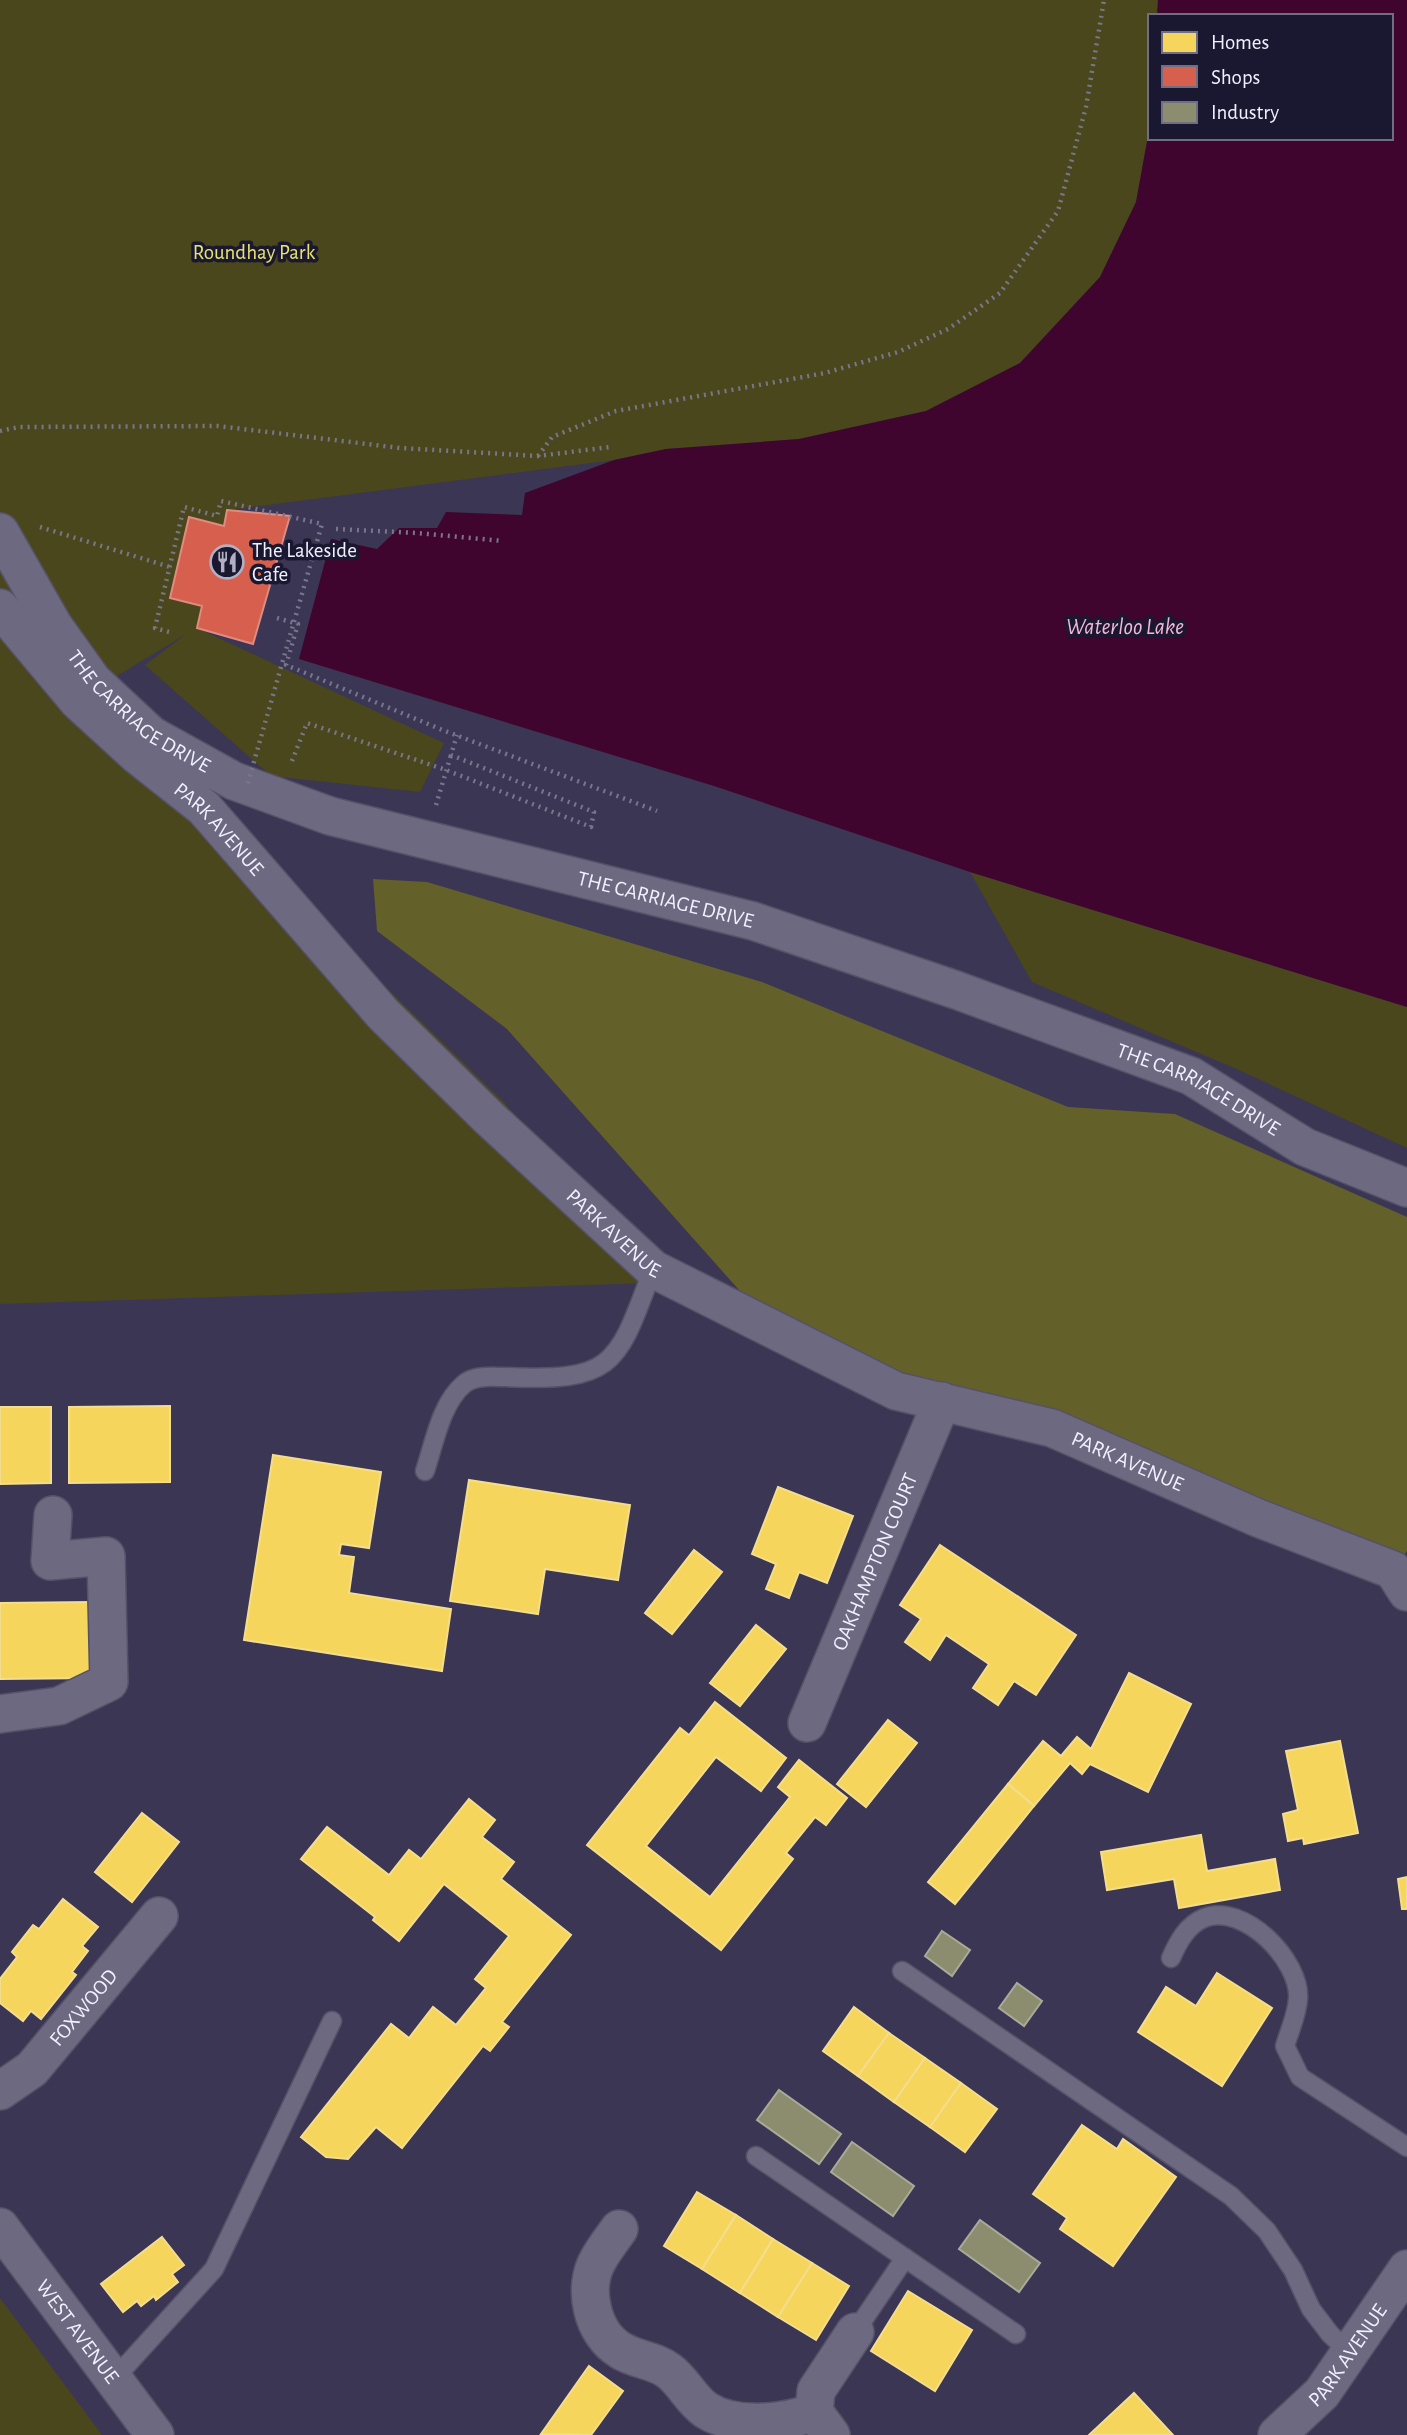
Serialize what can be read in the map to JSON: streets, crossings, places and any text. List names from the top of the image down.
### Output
{
  "streets": {
    "street": [
      "THE CARRIAGE DRIVE",
      "PARK AVENUE",
      "OAKHAMPTON COURT",
      "FOXWOOD",
      "WEST AVENUE"
    ]
  },
  "crossings": [
    ["PARK AVENUE", "OAKHAMPTON COURT"]
  ],
  "water": ["Waterloo Lake"],
  "parks": ["Roundhay Park"],
  "places": {
    "restaurant": ["The Lakeside Cafe"]
  },
  "legend": ["Homes", "Shops", "Industry"]
}
